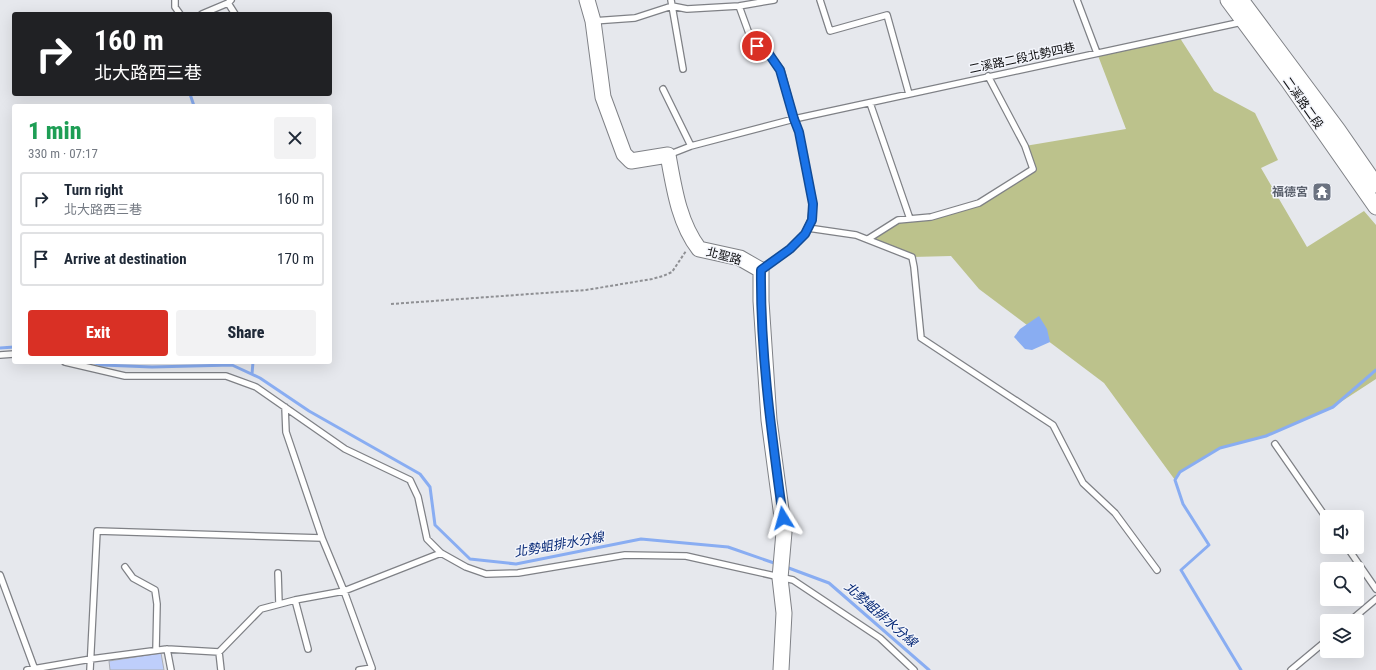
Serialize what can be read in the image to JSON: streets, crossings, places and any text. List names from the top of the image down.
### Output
{
  "streets": {
    "street": ["二溪路二段", "北聖路"],
    "lane": ["二溪路二段北勢四巷"]
  },
  "crossings": [
    ["二溪路二段北勢四巷", "二溪路二段"],
    ["二溪路二段北勢四巷", "北聖路"]
  ],
  "water": ["北勢蛆排水分線"],
  "places": {
    "temple": ["福德宮"]
  },
  "page": {
    "turn": ["160 m", "北大路西三巷"],
    "heading": ["1 min", "330 m · 07:17"],
    "list": [
      {
        "name": "Turn right",
        "note": "北大路西三巷",
        "value": "160 m"
      },
      {
        "name": "Arrive at destination",
        "value": "170 m"
      }
    ],
    "buttons": ["Exit", "Share"]
  }
}
